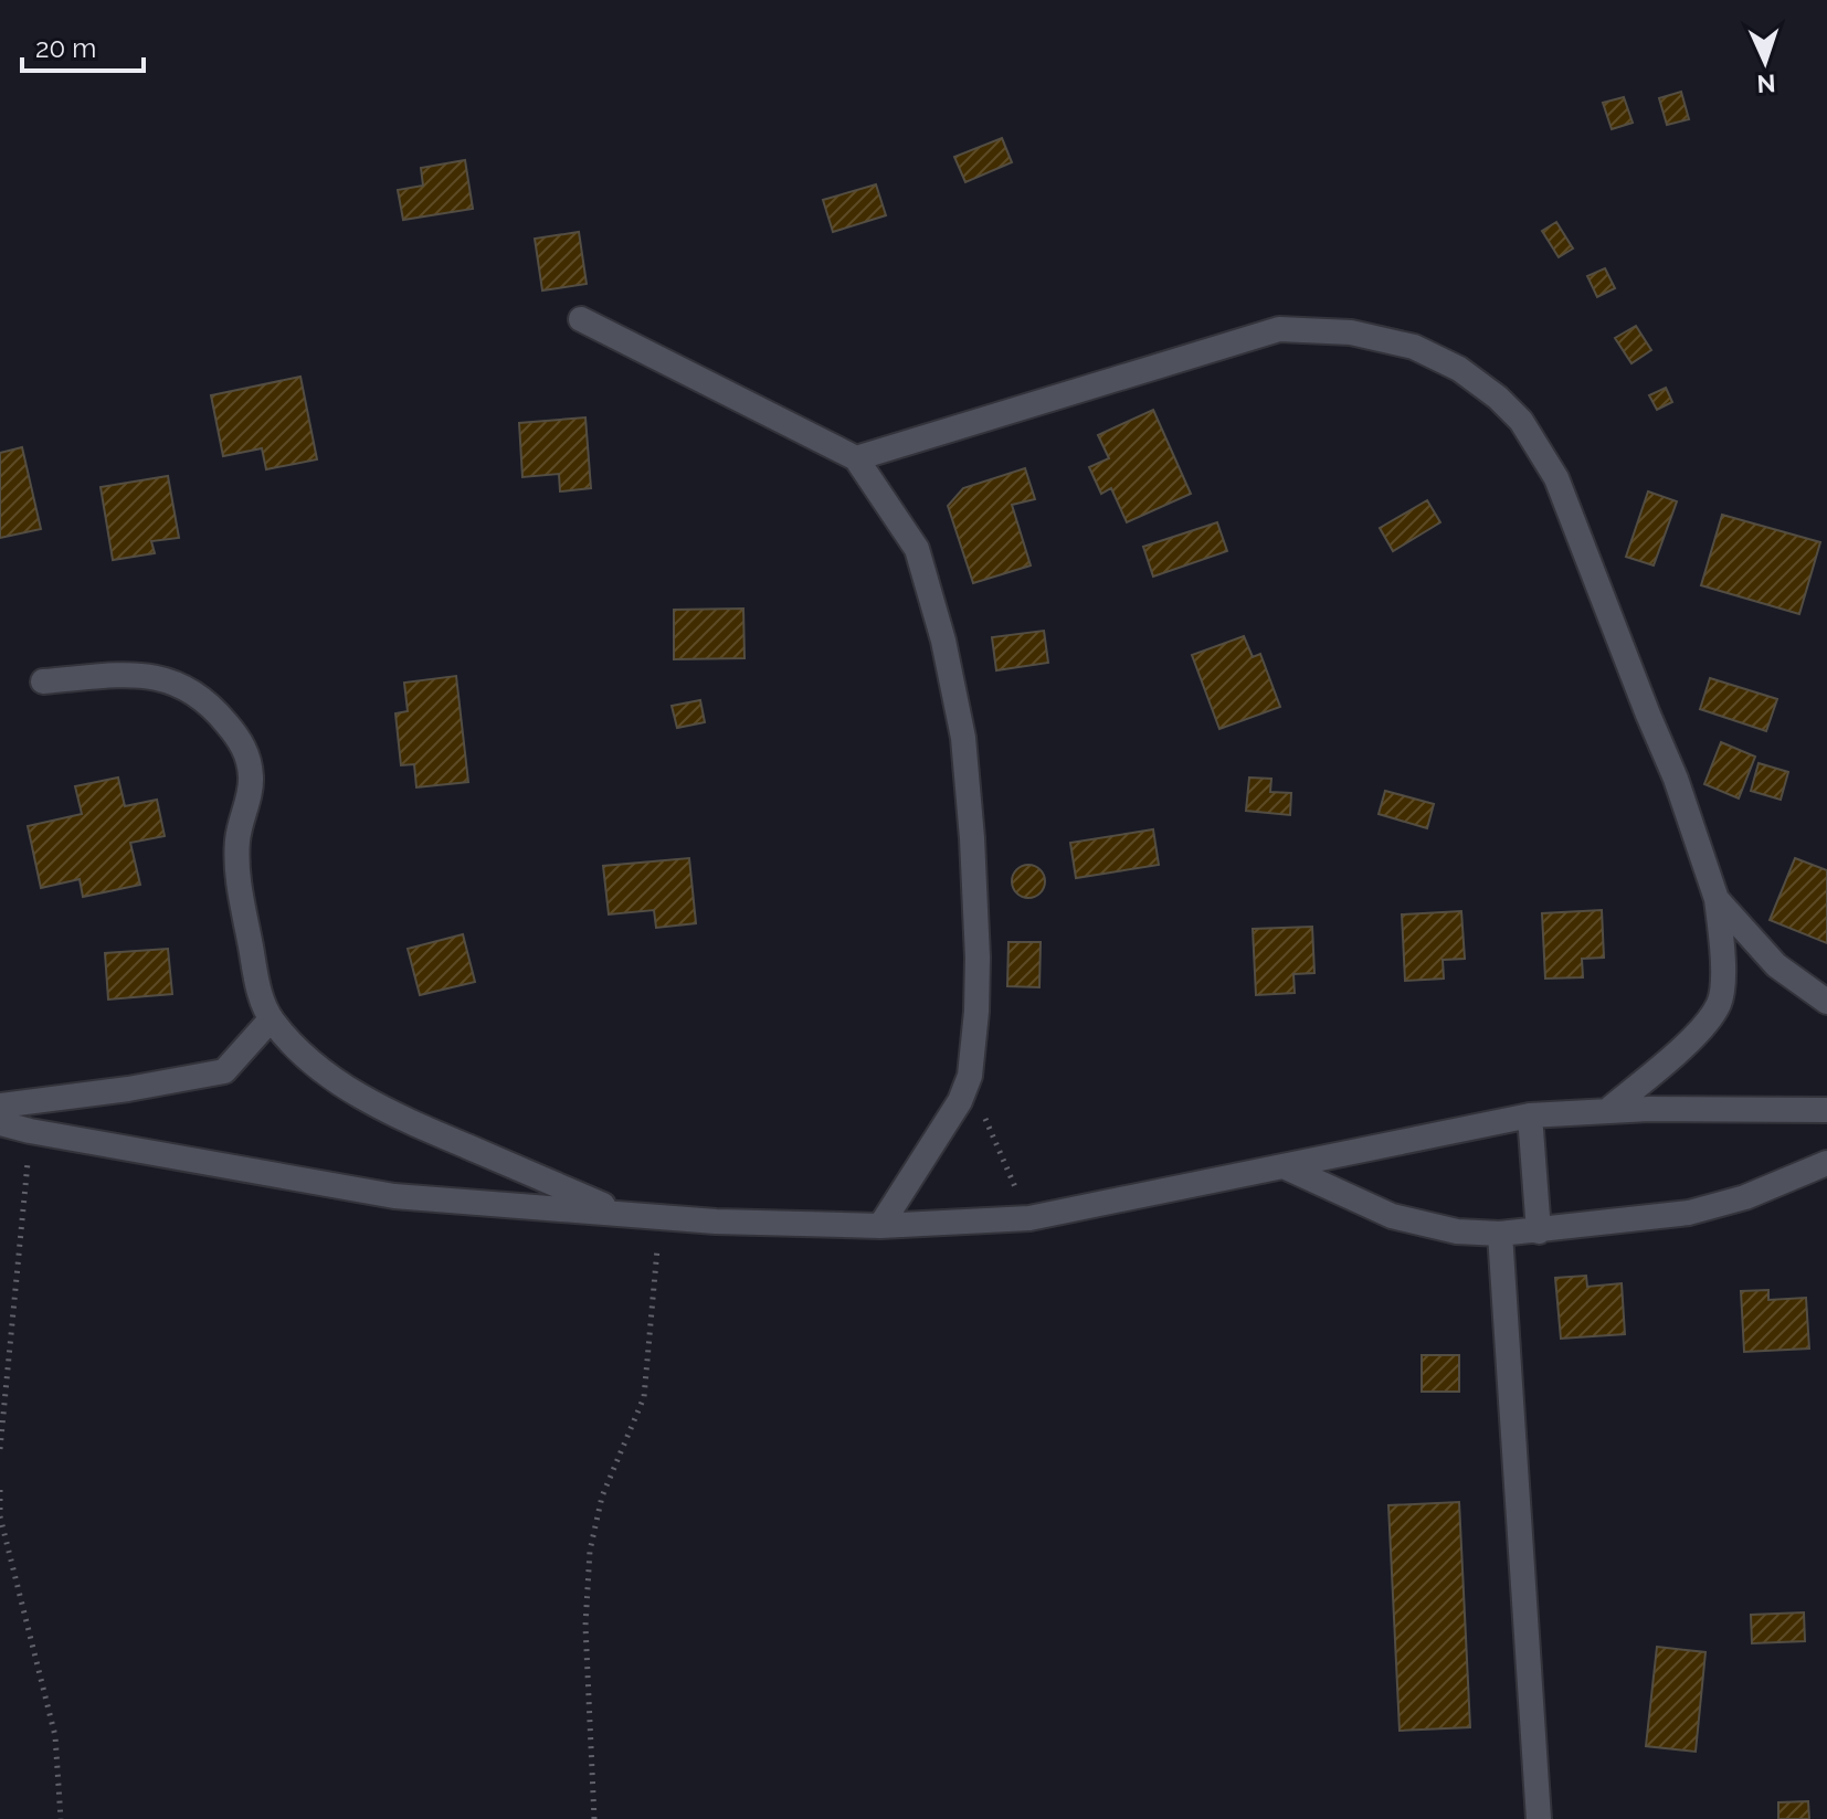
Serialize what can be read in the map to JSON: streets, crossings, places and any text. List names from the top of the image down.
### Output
{
  "scale_bar": "20 m",
  "north": "bottom"
}
